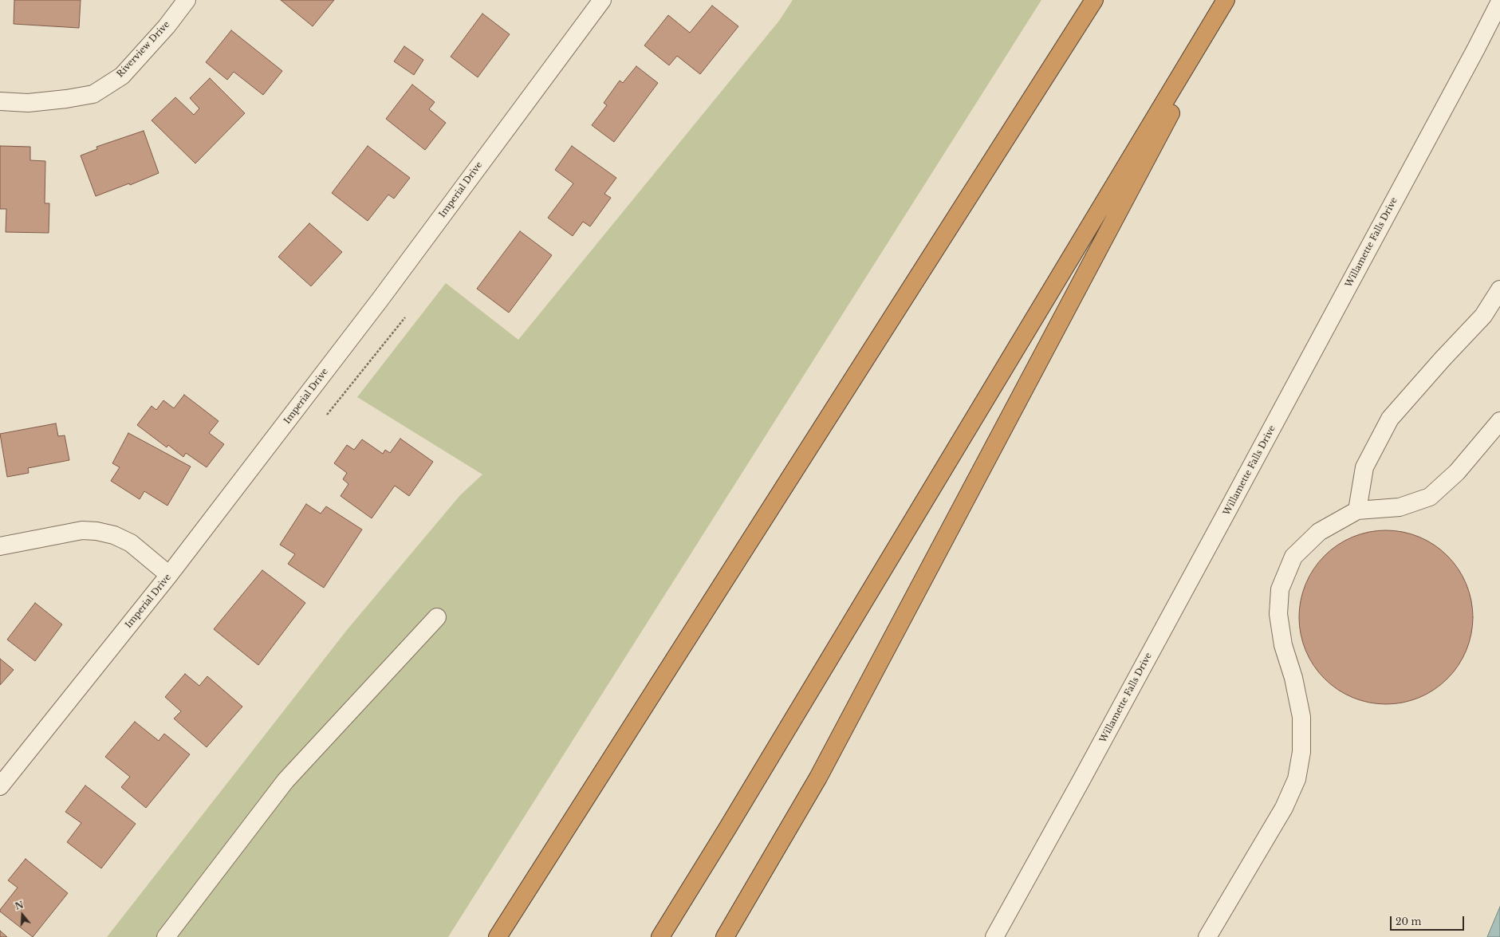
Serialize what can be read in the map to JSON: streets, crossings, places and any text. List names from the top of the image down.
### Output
{
  "streets": {
    "street": ["Riverview Drive", "Imperial Drive", "Willamette Falls Drive"]
  },
  "scale_bar": "20 m",
  "north": "top"
}
